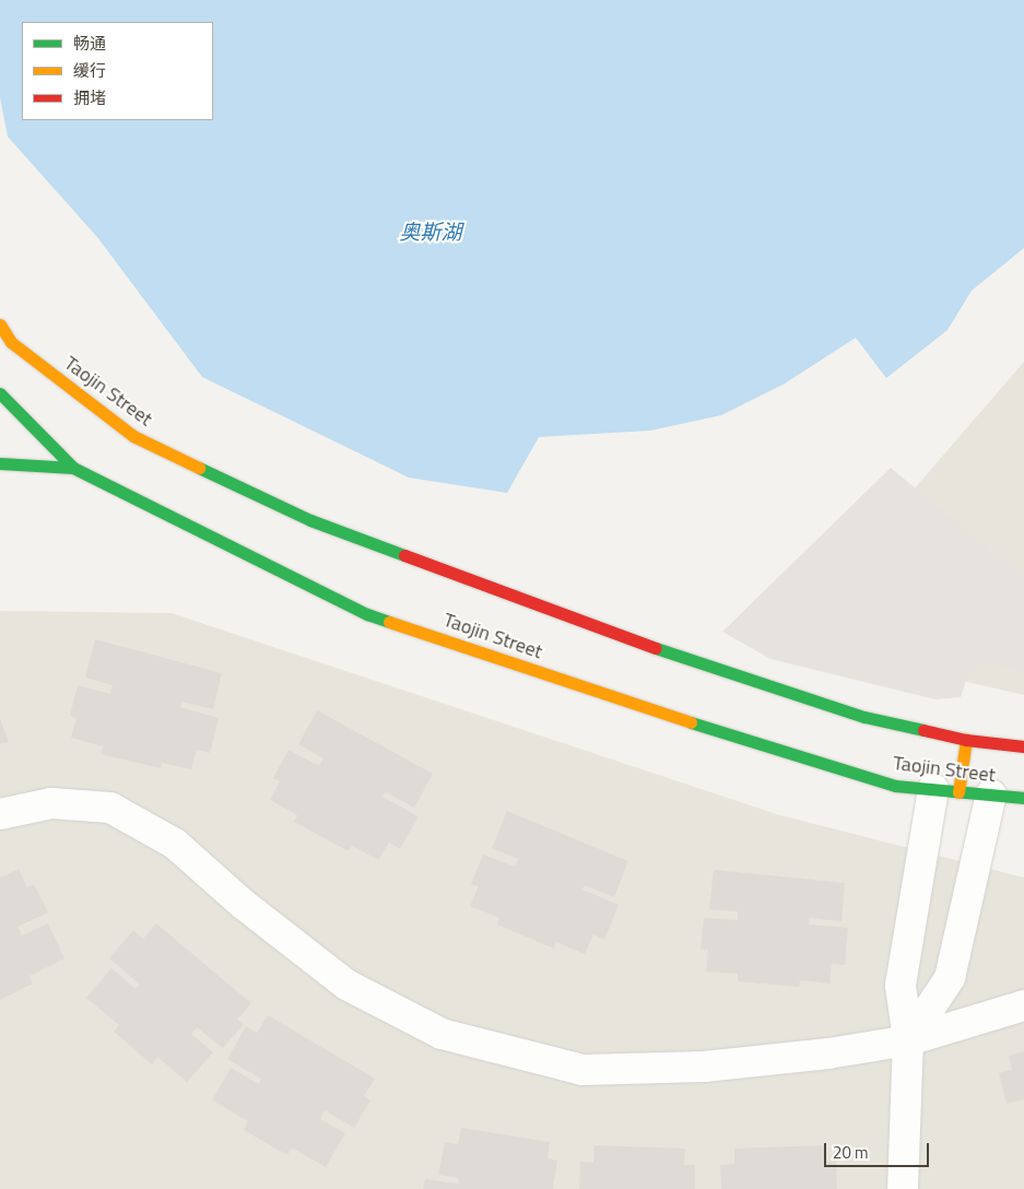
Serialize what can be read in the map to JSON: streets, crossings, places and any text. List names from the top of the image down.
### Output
{
  "streets": {
    "street": ["Taojin Street"]
  },
  "water": ["奥斯湖"],
  "legend": ["畅通", "缓行", "拥堵"],
  "scale_bar": "20 m"
}
